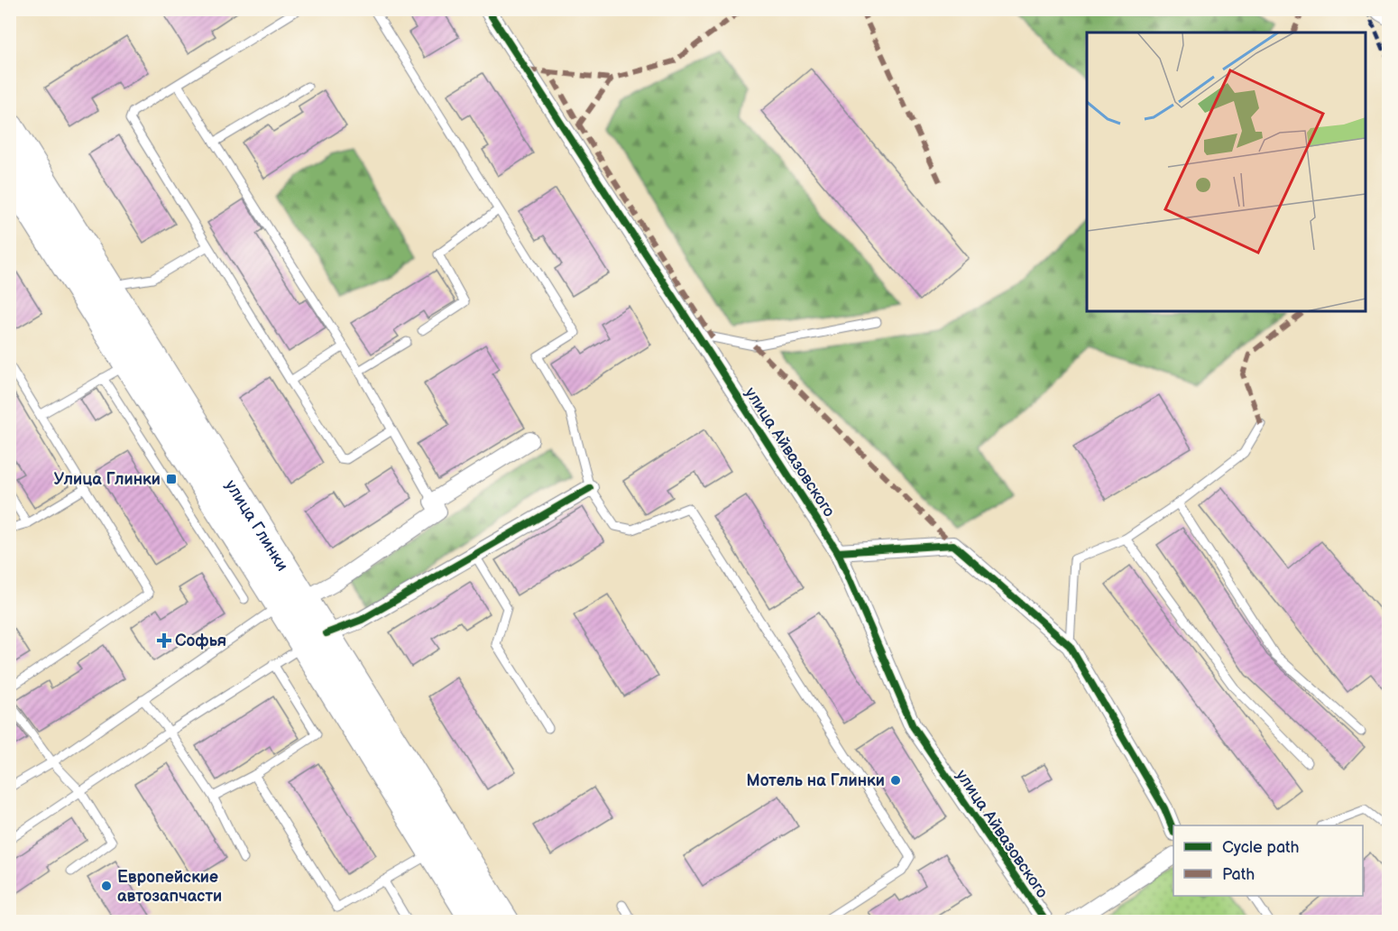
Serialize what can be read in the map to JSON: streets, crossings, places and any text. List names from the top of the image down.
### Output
{
  "streets": {
    "highway": ["улица Глинки"],
    "street": ["улица Айвазовского"]
  },
  "places": {
    "transit": ["Улица Глинки"],
    "health": ["Софья"],
    "other": ["Мотель на Глинки", "Европейские автозапчасти"]
  },
  "legend": ["Cycle path", "Path"]
}
